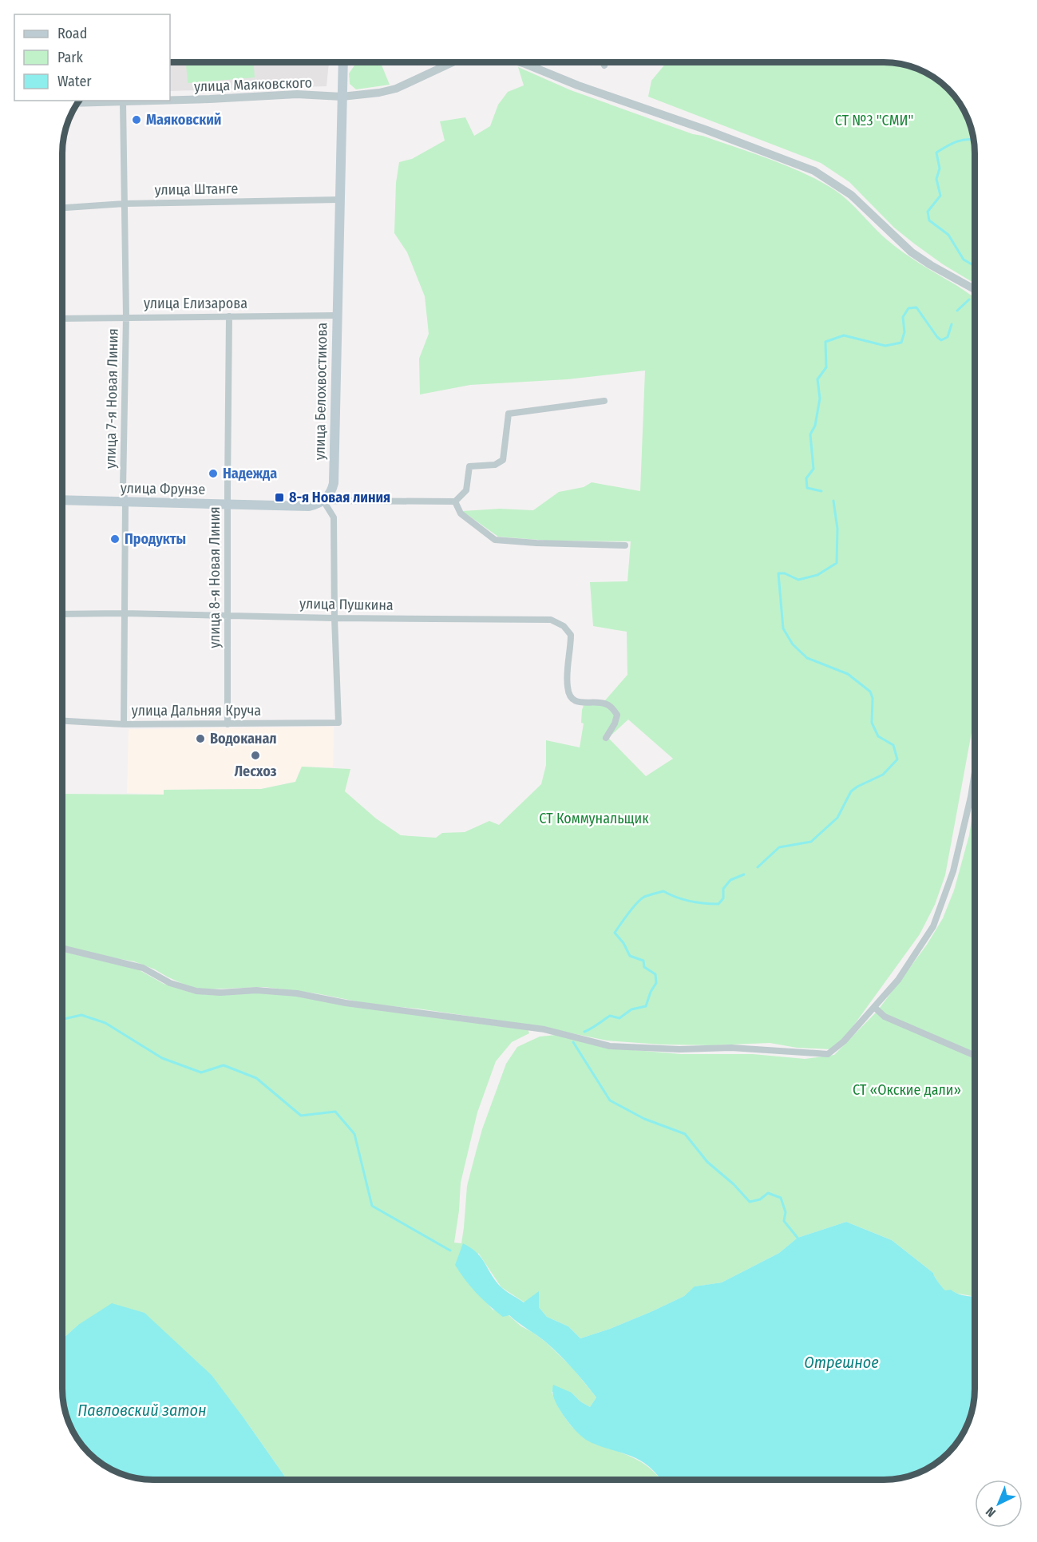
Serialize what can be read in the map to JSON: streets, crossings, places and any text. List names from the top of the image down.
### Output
{
  "streets": {
    "main road": ["улица Белохвостикова", "улица Фрунзе"],
    "street": [
      "улица Маяковского",
      "улица Штанге",
      "улица Елизарова",
      "улица 7-я Новая Линия",
      "улица 8-я Новая Линия",
      "улица Пушкина",
      "улица Дальняя Круча"
    ]
  },
  "crossings": [
    ["улица Маяковского", "улица Белохвостикова"],
    ["улица Маяковского", "улица 7-я Новая Линия"],
    ["улица Штанге", "улица Белохвостикова"],
    ["улица Штанге", "улица 7-я Новая Линия"],
    ["улица Елизарова", "улица Белохвостикова"],
    ["улица Елизарова", "улица 7-я Новая Линия"],
    ["улица Елизарова", "улица 8-я Новая Линия"],
    ["улица Белохвостикова", "улица Фрунзе"],
    ["улица 7-я Новая Линия", "улица Фрунзе"],
    ["улица 7-я Новая Линия", "улица Пушкина"],
    ["улица 7-я Новая Линия", "улица Дальняя Круча"],
    ["улица Фрунзе", "улица 8-я Новая Линия"],
    ["улица 8-я Новая Линия", "улица Пушкина"],
    ["улица 8-я Новая Линия", "улица Дальняя Круча"],
    ["улица Пушкина", "улица Дальняя Круча"]
  ],
  "water": ["Отрешное", "Павловский затон"],
  "parks": ["СТ №3 \"СМИ\"", "СТ Коммунальщик", "СТ «Окские дали»"],
  "places": {
    "other": [
      "Маяковский",
      "Надежда",
      "Продукты",
      "Водоканал",
      "Лесхоз"
    ],
    "transit": ["8-я Новая линия"]
  },
  "legend": ["Road", "Park", "Water"],
  "north": "bottom left"
}
